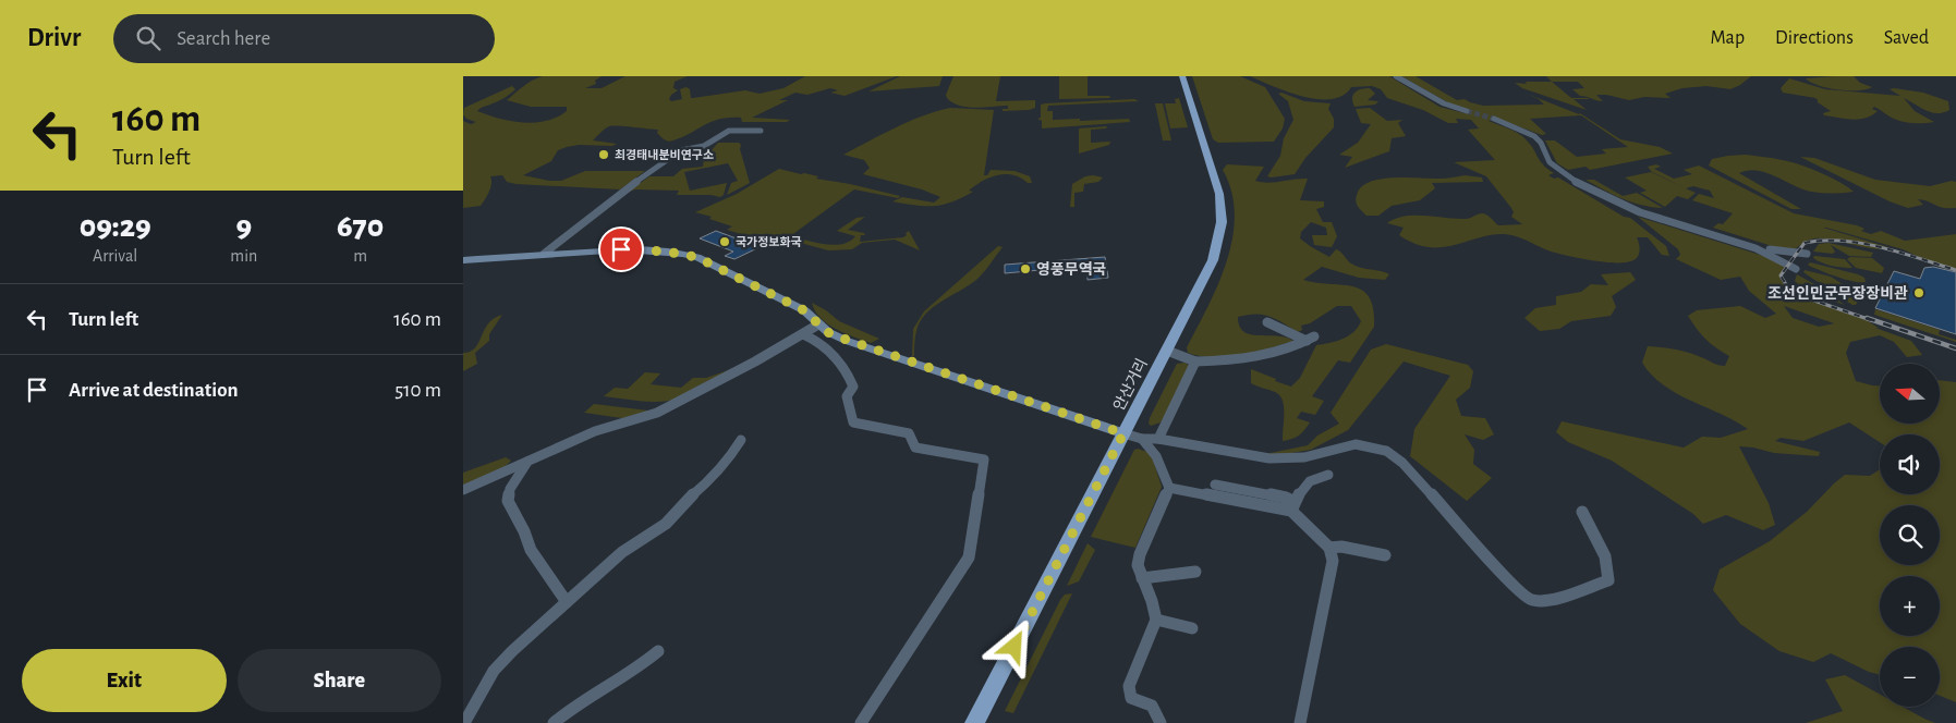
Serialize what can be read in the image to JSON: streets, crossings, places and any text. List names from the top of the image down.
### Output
{
  "streets": {
    "main road": ["안산거리"]
  },
  "places": [
    "최경태내분비연구소",
    "국가정보화국",
    "영풍무역국",
    "조선인민군무장장비관"
  ],
  "north": "left",
  "page": {
    "header": "Drivr",
    "search": "Search here",
    "nav": ["Map", "Directions", "Saved"],
    "turn": ["160 m", "Turn left"],
    "eta": [
      "09:29",
      "Arrival",
      "9",
      "min",
      "670",
      "m"
    ],
    "list": [
      {
        "name": "Turn left",
        "value": "160 m"
      },
      {
        "name": "Arrive at destination",
        "value": "510 m"
      }
    ],
    "map_buttons": ["+", "−"],
    "buttons": ["Exit", "Share"]
  }
}
